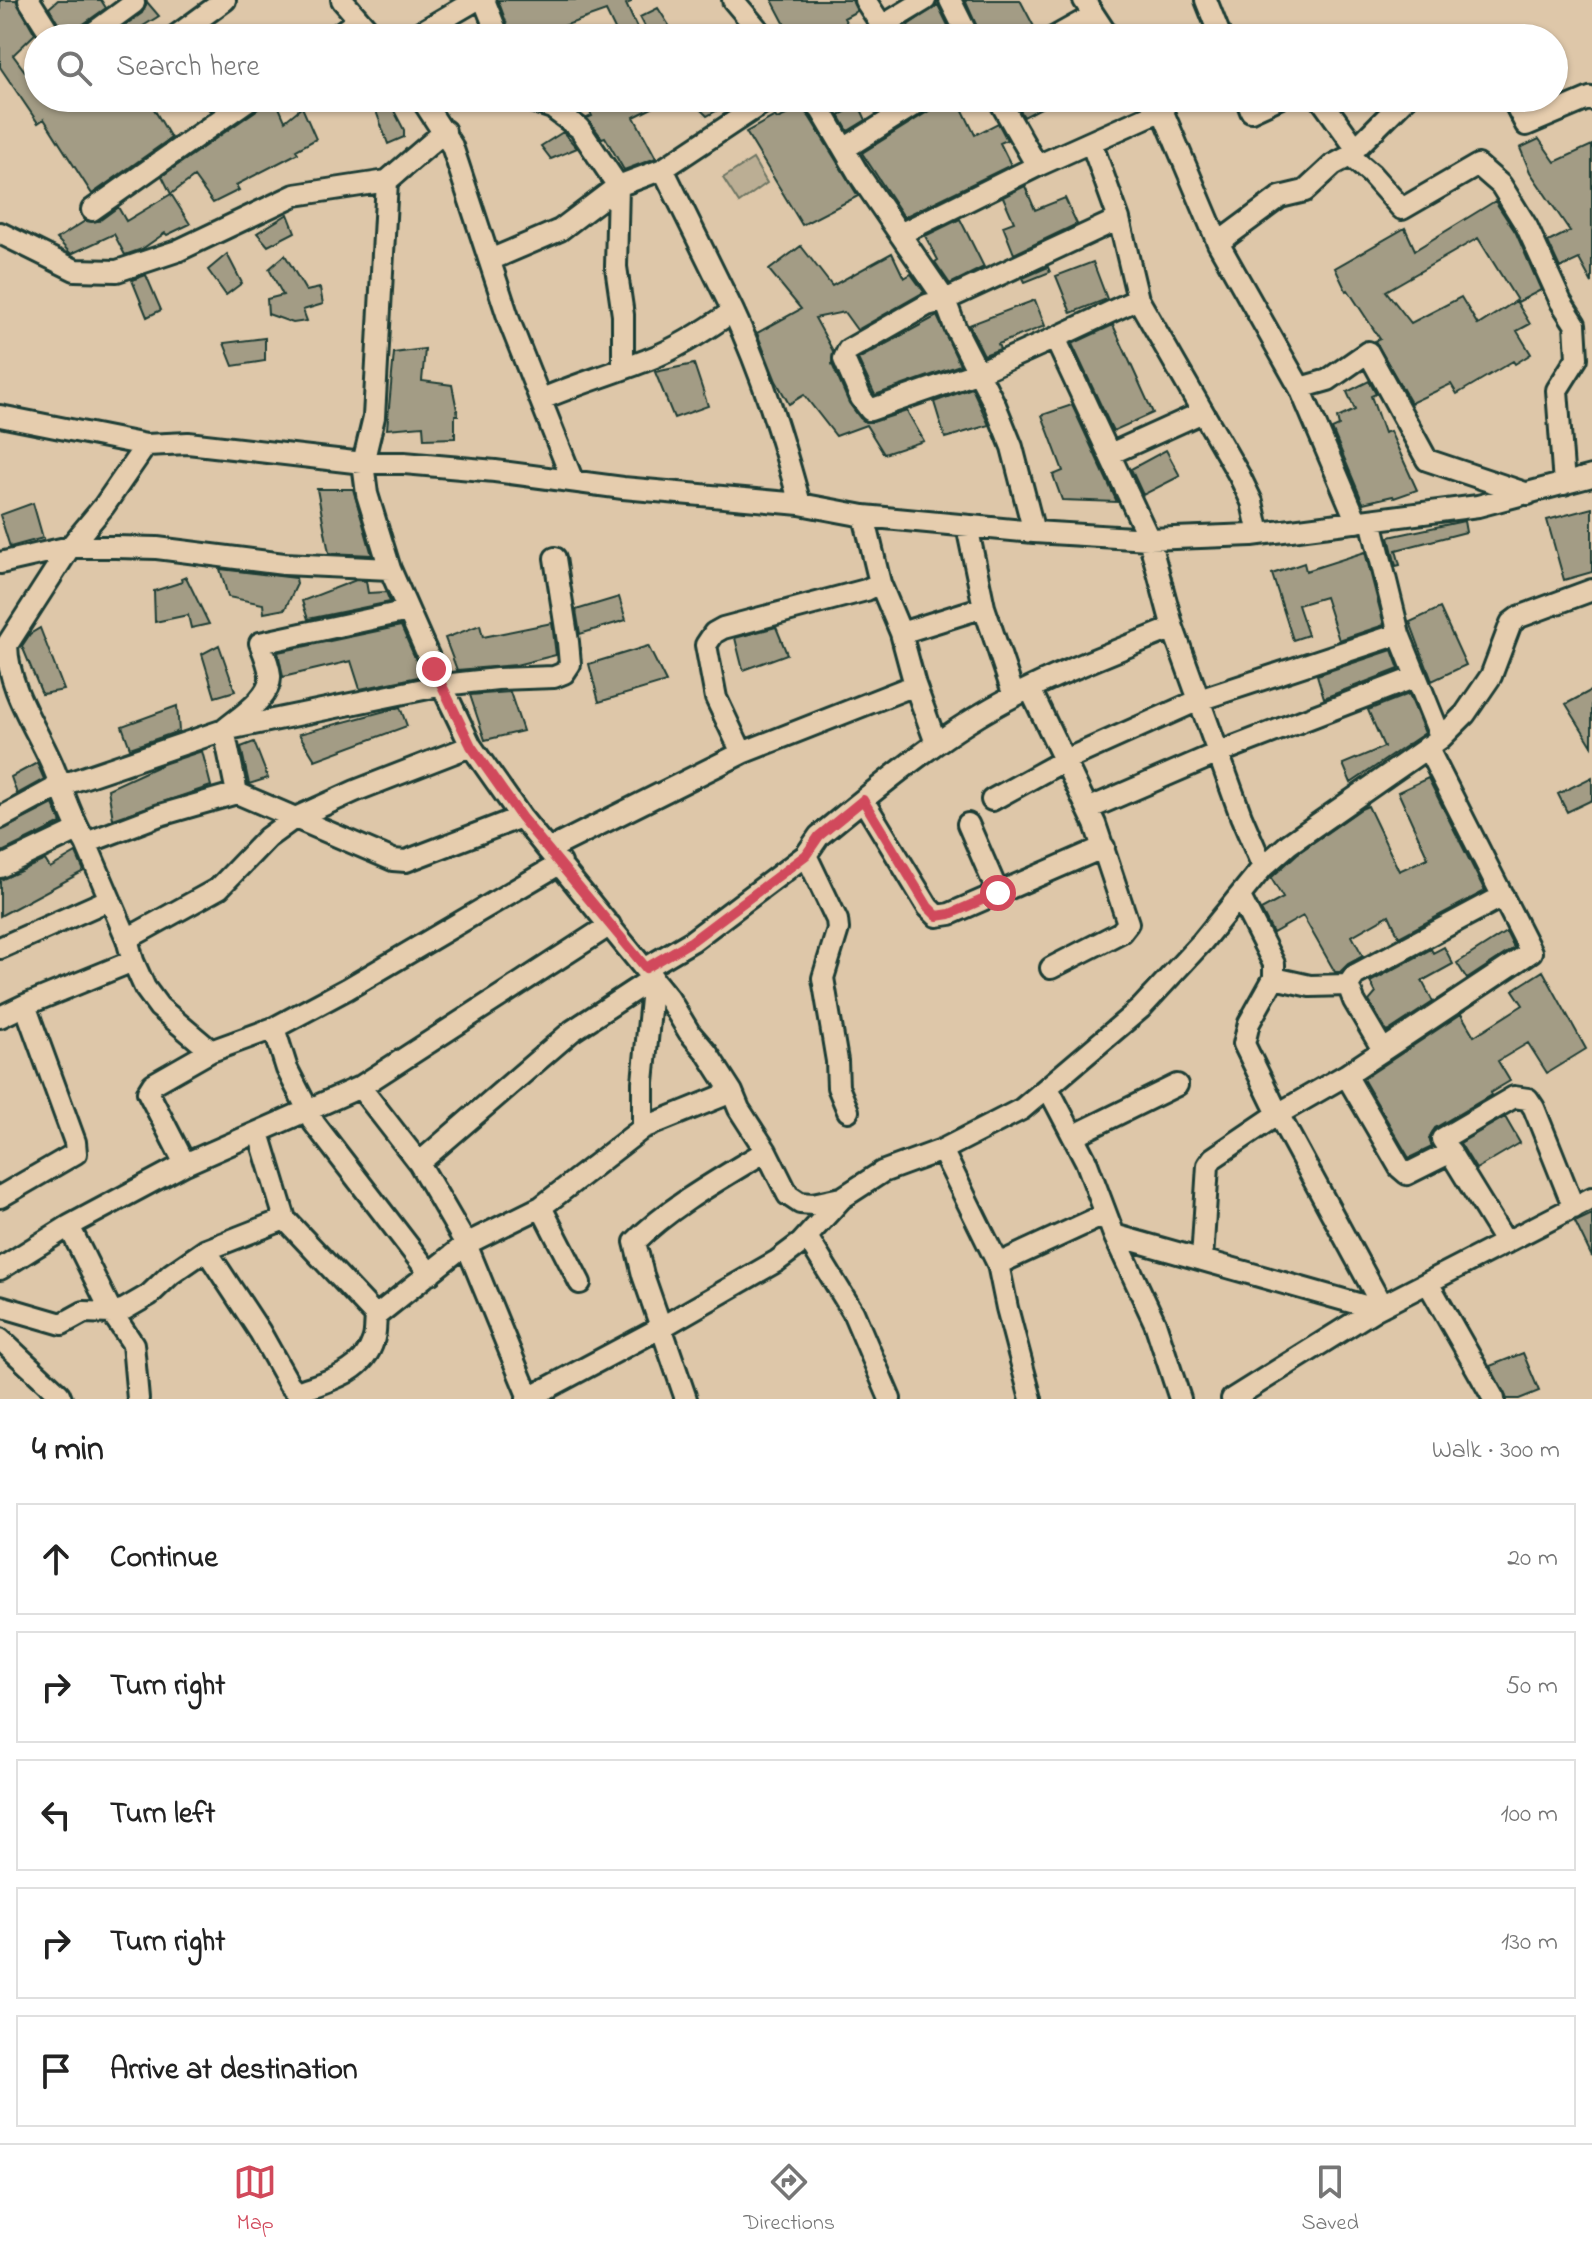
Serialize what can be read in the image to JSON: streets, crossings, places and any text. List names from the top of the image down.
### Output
{
  "page": {
    "search": "Search here",
    "heading": ["4 min", "Walk · 300 m"],
    "list": [
      ["Continue", "20 m"],
      ["Turn right", "50 m"],
      ["Turn left", "100 m"],
      ["Turn right", "130 m"],
      "Arrive at destination"
    ],
    "nav": ["Map", "Directions", "Saved"]
  }
}
